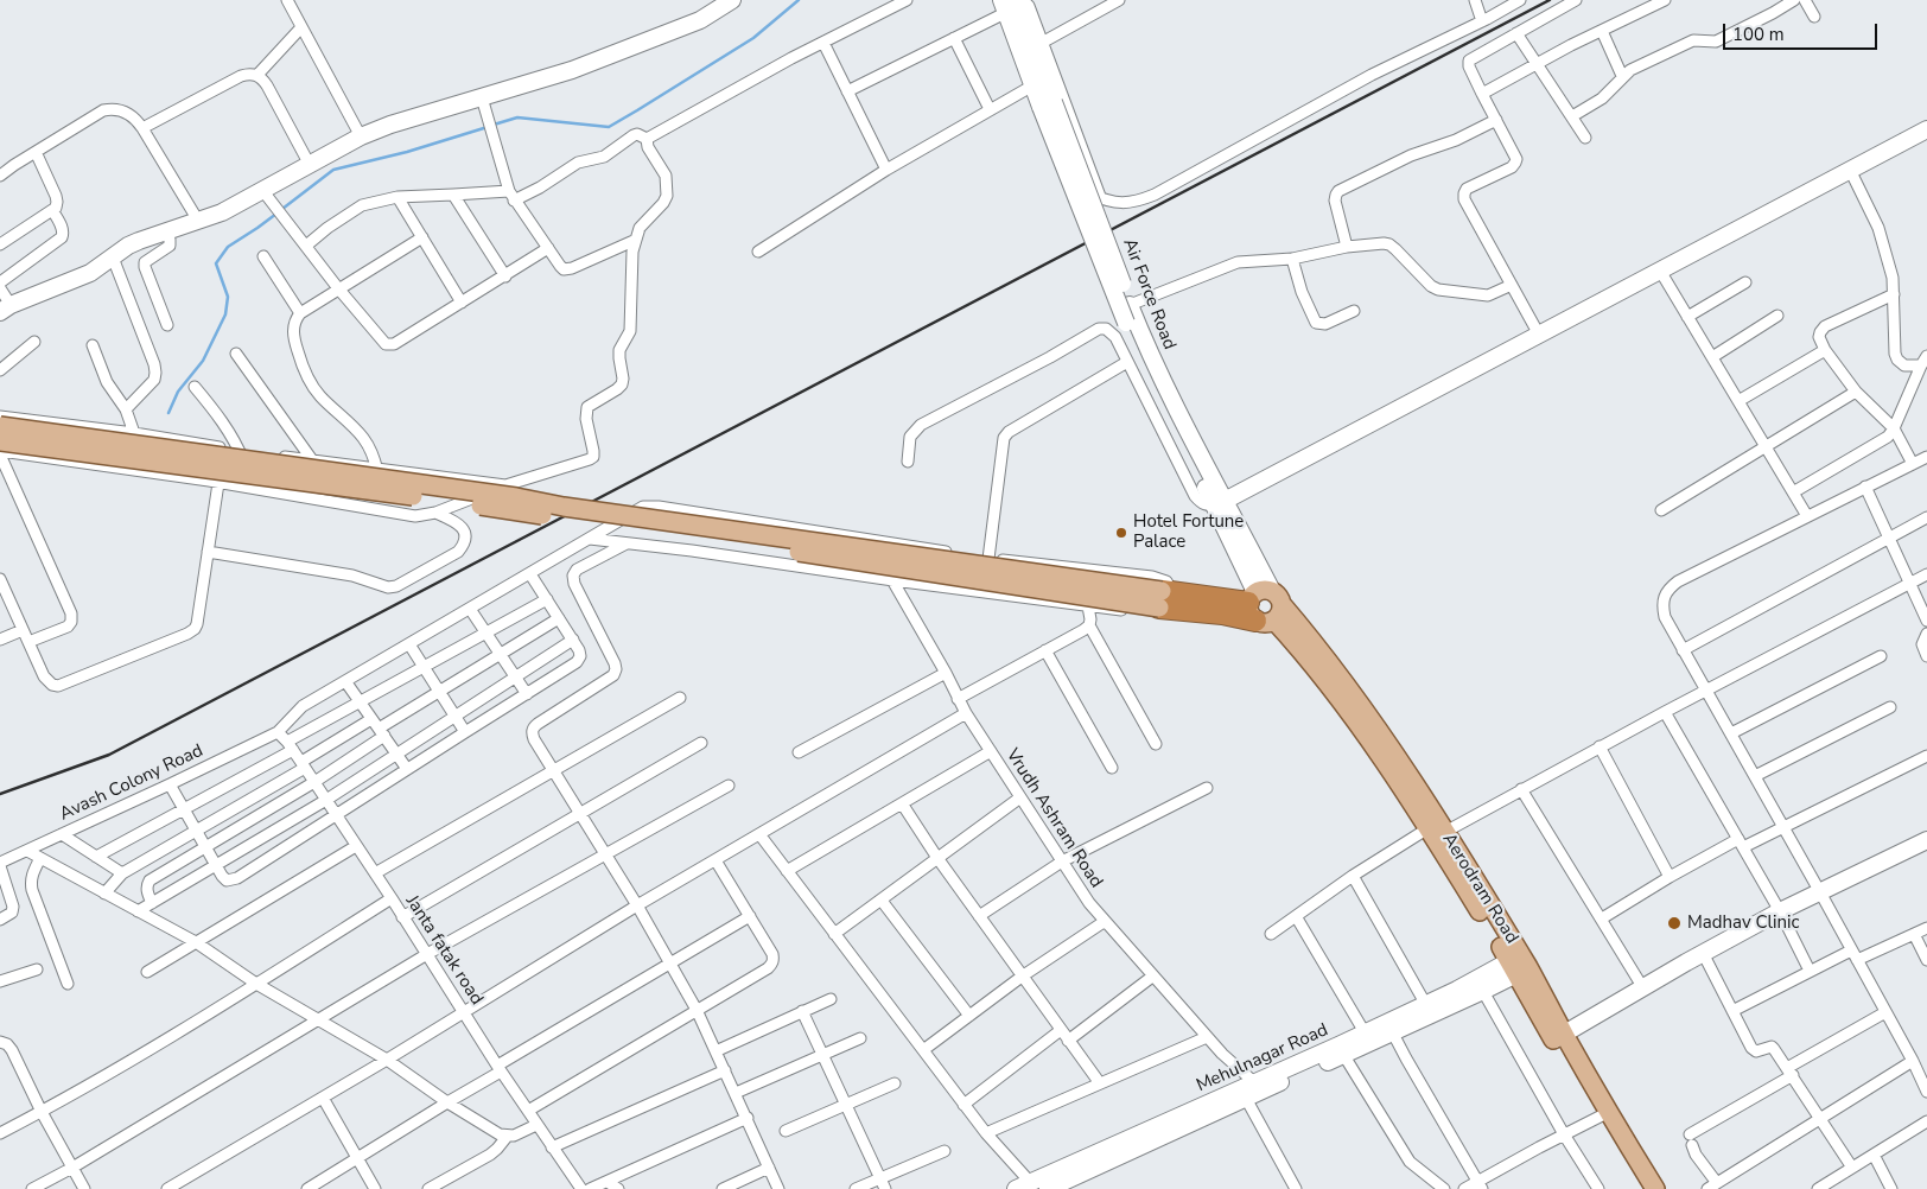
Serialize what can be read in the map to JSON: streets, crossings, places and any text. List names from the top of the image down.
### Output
{
  "streets": {
    "main road": ["Aerodram Road"],
    "street": [
      "Air Force Road",
      "Avash Colony Road",
      "Vrudh Ashram Road",
      "Janta fatak road",
      "Mehulnagar Road"
    ]
  },
  "crossings": [
    ["Air Force Road", "Aerodram Road"],
    ["Avash Colony Road", "Vrudh Ashram Road"],
    ["Avash Colony Road", "Janta fatak road"],
    ["Vrudh Ashram Road", "Mehulnagar Road"],
    ["Aerodram Road", "Mehulnagar Road"]
  ],
  "places": ["Hotel Fortune Palace", "Madhav Clinic"],
  "scale_bar": "100 m"
}
